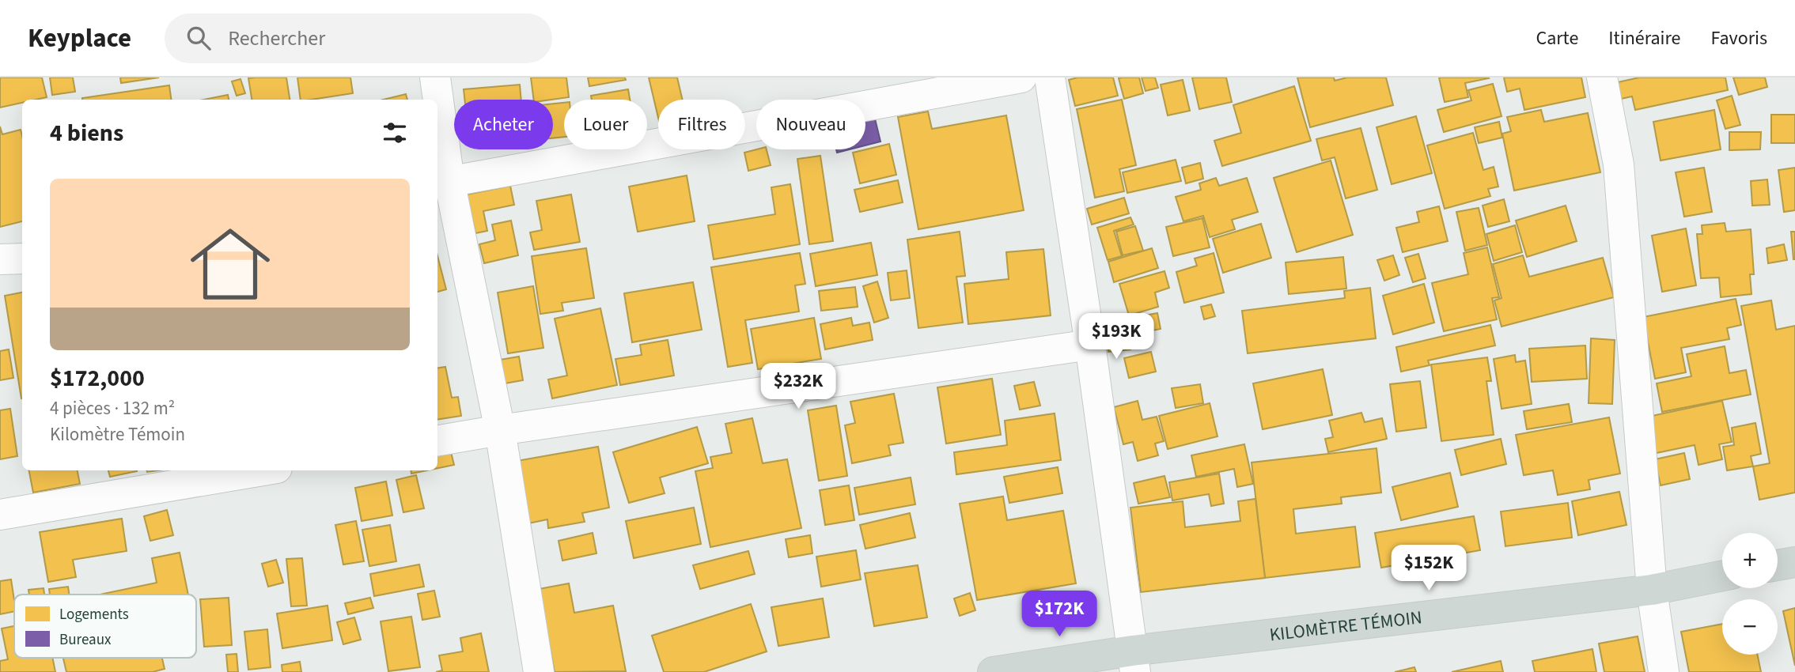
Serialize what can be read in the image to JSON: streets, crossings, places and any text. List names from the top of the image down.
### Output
{
  "streets": {
    "main road": ["KILOMÈTRE TÉMOIN"]
  },
  "legend": ["Logements", "Bureaux"],
  "page": {
    "header": "Keyplace",
    "search": "Rechercher",
    "nav": ["Carte", "Itinéraire", "Favoris"],
    "chip": [
      "Acheter",
      "Louer",
      "Filtres",
      "Nouveau"
    ],
    "heading": "4 biens",
    "list": [
      {
        "name": "$172,000",
        "note": "4 pièces · 132 m² · Kilomètre Témoin"
      }
    ],
    "price": [
      "$193K",
      "$232K",
      "$152K",
      "$172K"
    ],
    "map_buttons": ["+", "−"]
  }
}
